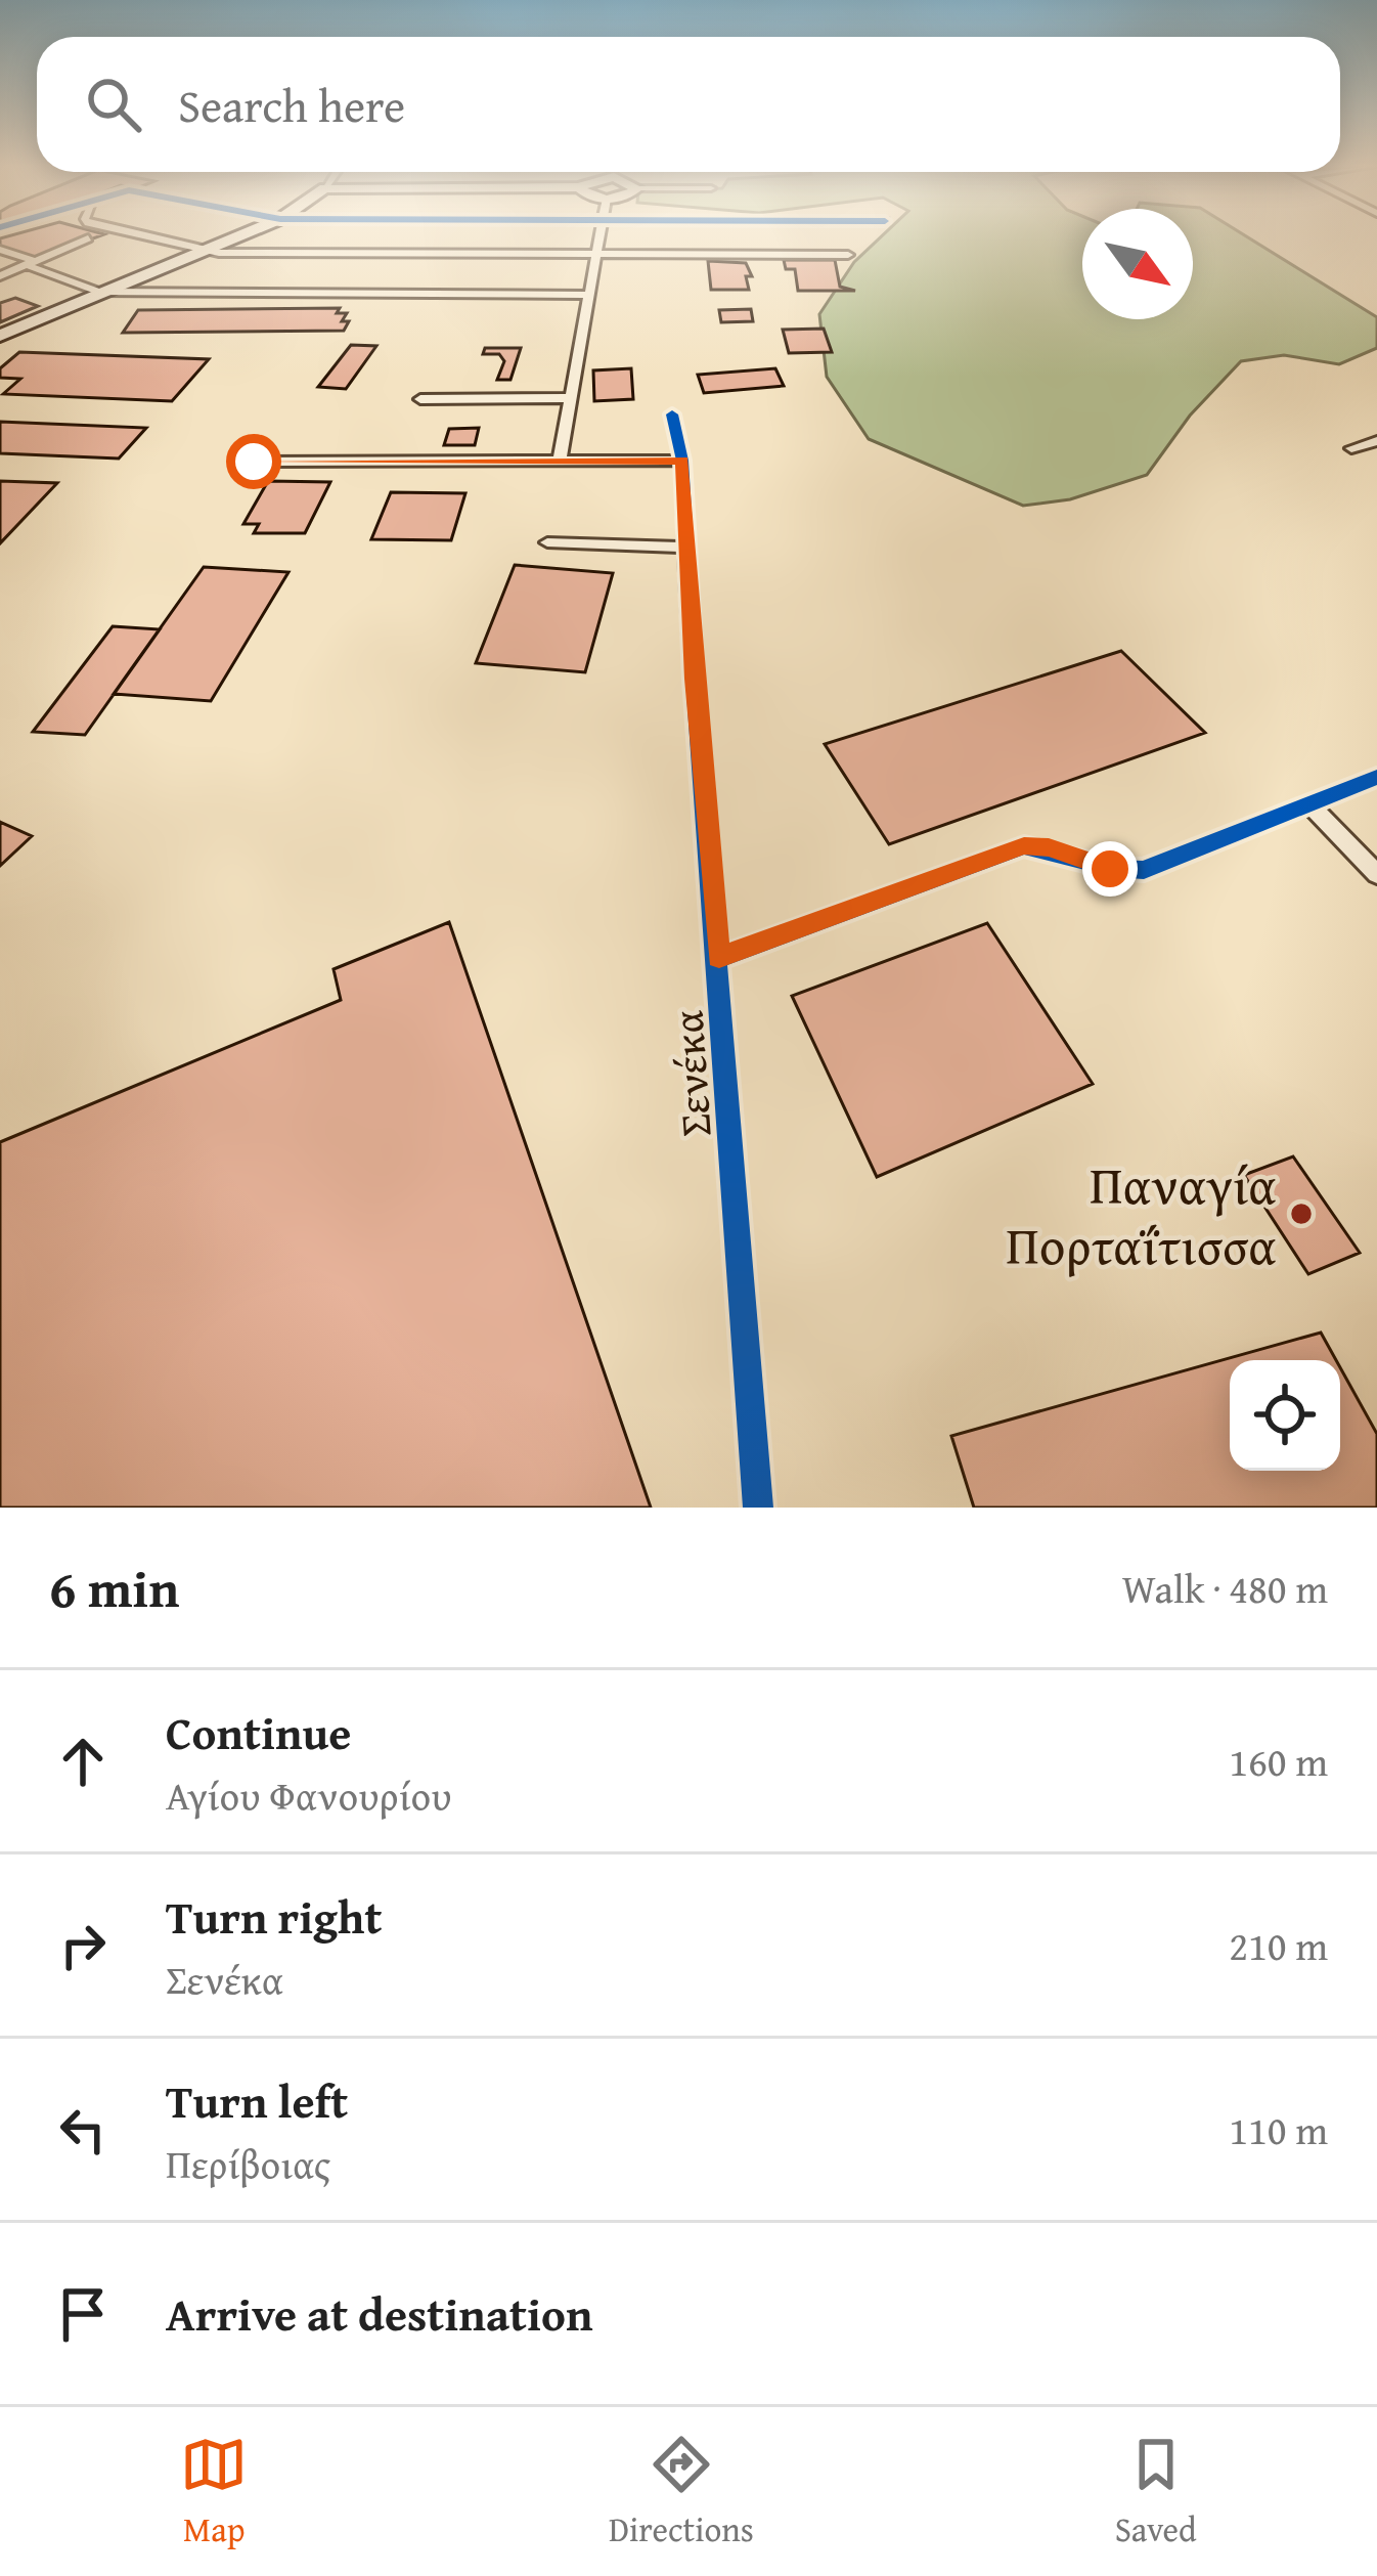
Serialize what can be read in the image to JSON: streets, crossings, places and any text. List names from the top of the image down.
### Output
{
  "streets": {
    "street": ["Σενέκα"]
  },
  "places": ["Παναγία Πορταΐτισσα"],
  "north": "bottom right",
  "page": {
    "search": "Search here",
    "heading": ["6 min", "Walk · 480 m"],
    "list": [
      ["Continue", "Αγίου Φανουρίου", "160 m"],
      ["Turn right", "Σενέκα", "210 m"],
      ["Turn left", "Περίβοιας", "110 m"],
      "Arrive at destination"
    ],
    "nav": ["Map", "Directions", "Saved"]
  }
}
